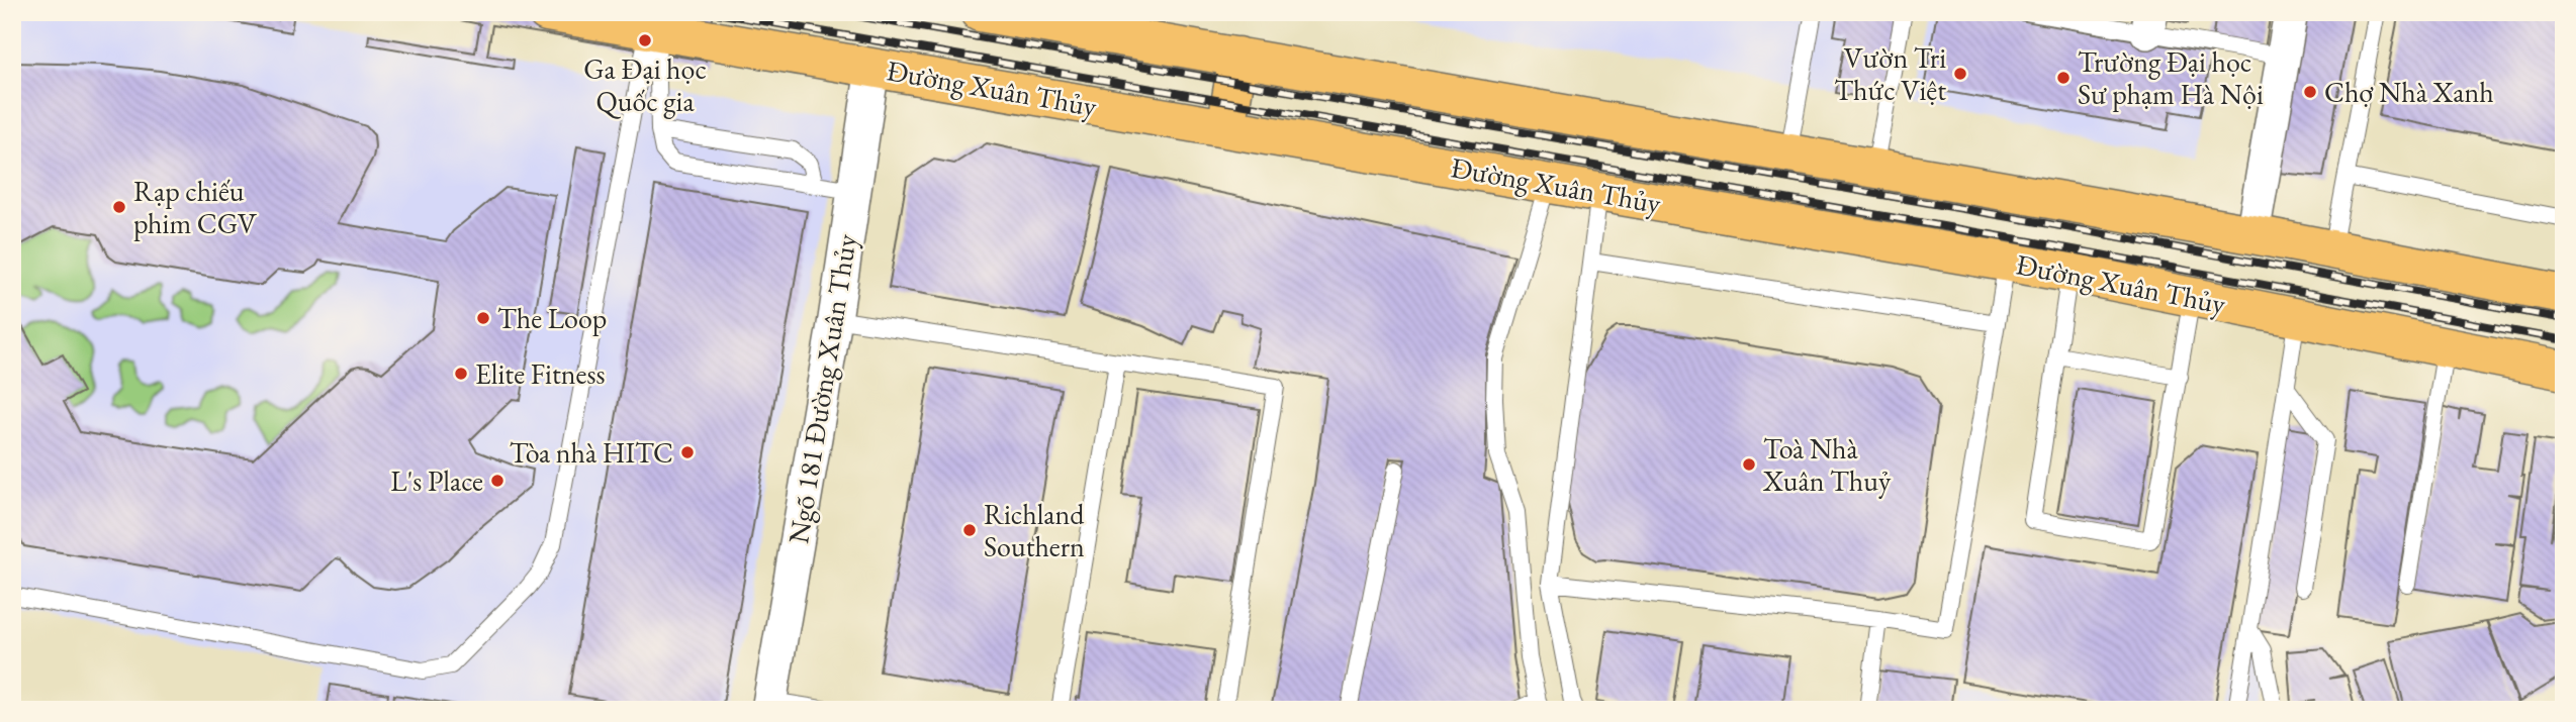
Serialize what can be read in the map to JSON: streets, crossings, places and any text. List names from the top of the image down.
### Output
{
  "streets": {
    "main road": ["Đường Xuân Thủy"],
    "street": ["Ngõ 181 Đường Xuân Thủy"]
  },
  "crossings": [
    ["Đường Xuân Thủy", "Ngõ 181 Đường Xuân Thủy"]
  ],
  "places": [
    "Ga Đại học Quốc gia",
    "Vườn Tri Thức Việt",
    "Trường Đại học Sư phạm Hà Nội",
    "Chợ Nhà Xanh",
    "Rạp chiếu phim CGV",
    "The Loop",
    "Elite Fitness",
    "Tòa nhà HITC",
    "Toà Nhà Xuân Thuỷ",
    "L's Place",
    "Richland Southern"
  ]
}
